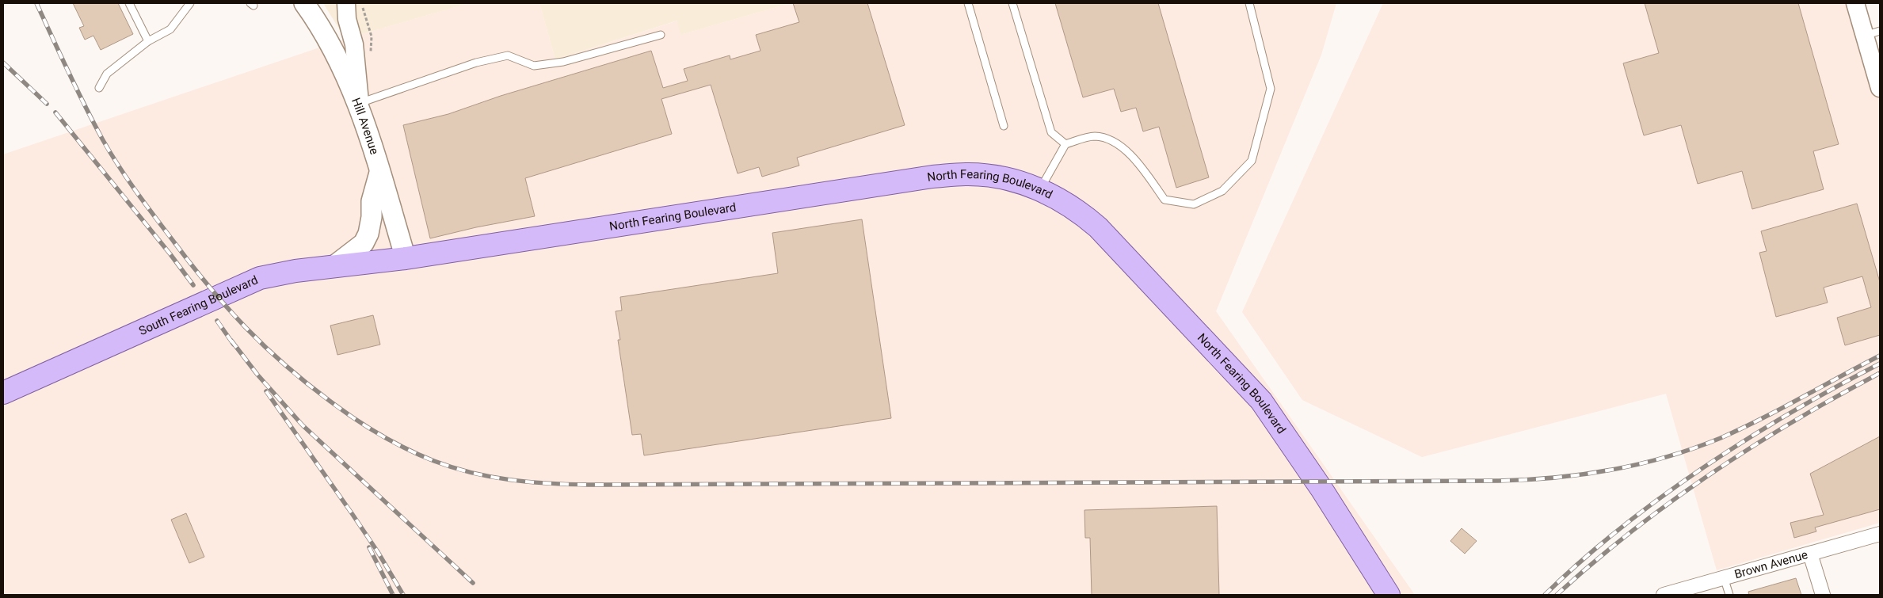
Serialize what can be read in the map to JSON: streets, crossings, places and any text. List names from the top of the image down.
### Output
{
  "streets": {
    "main road": ["Hill Avenue", "North Fearing Boulevard", "South Fearing Boulevard"],
    "street": ["Brown Avenue"]
  },
  "crossings": [
    ["Hill Avenue", "North Fearing Boulevard"],
    ["Hill Avenue", "South Fearing Boulevard"],
    ["North Fearing Boulevard", "South Fearing Boulevard"]
  ]
}
